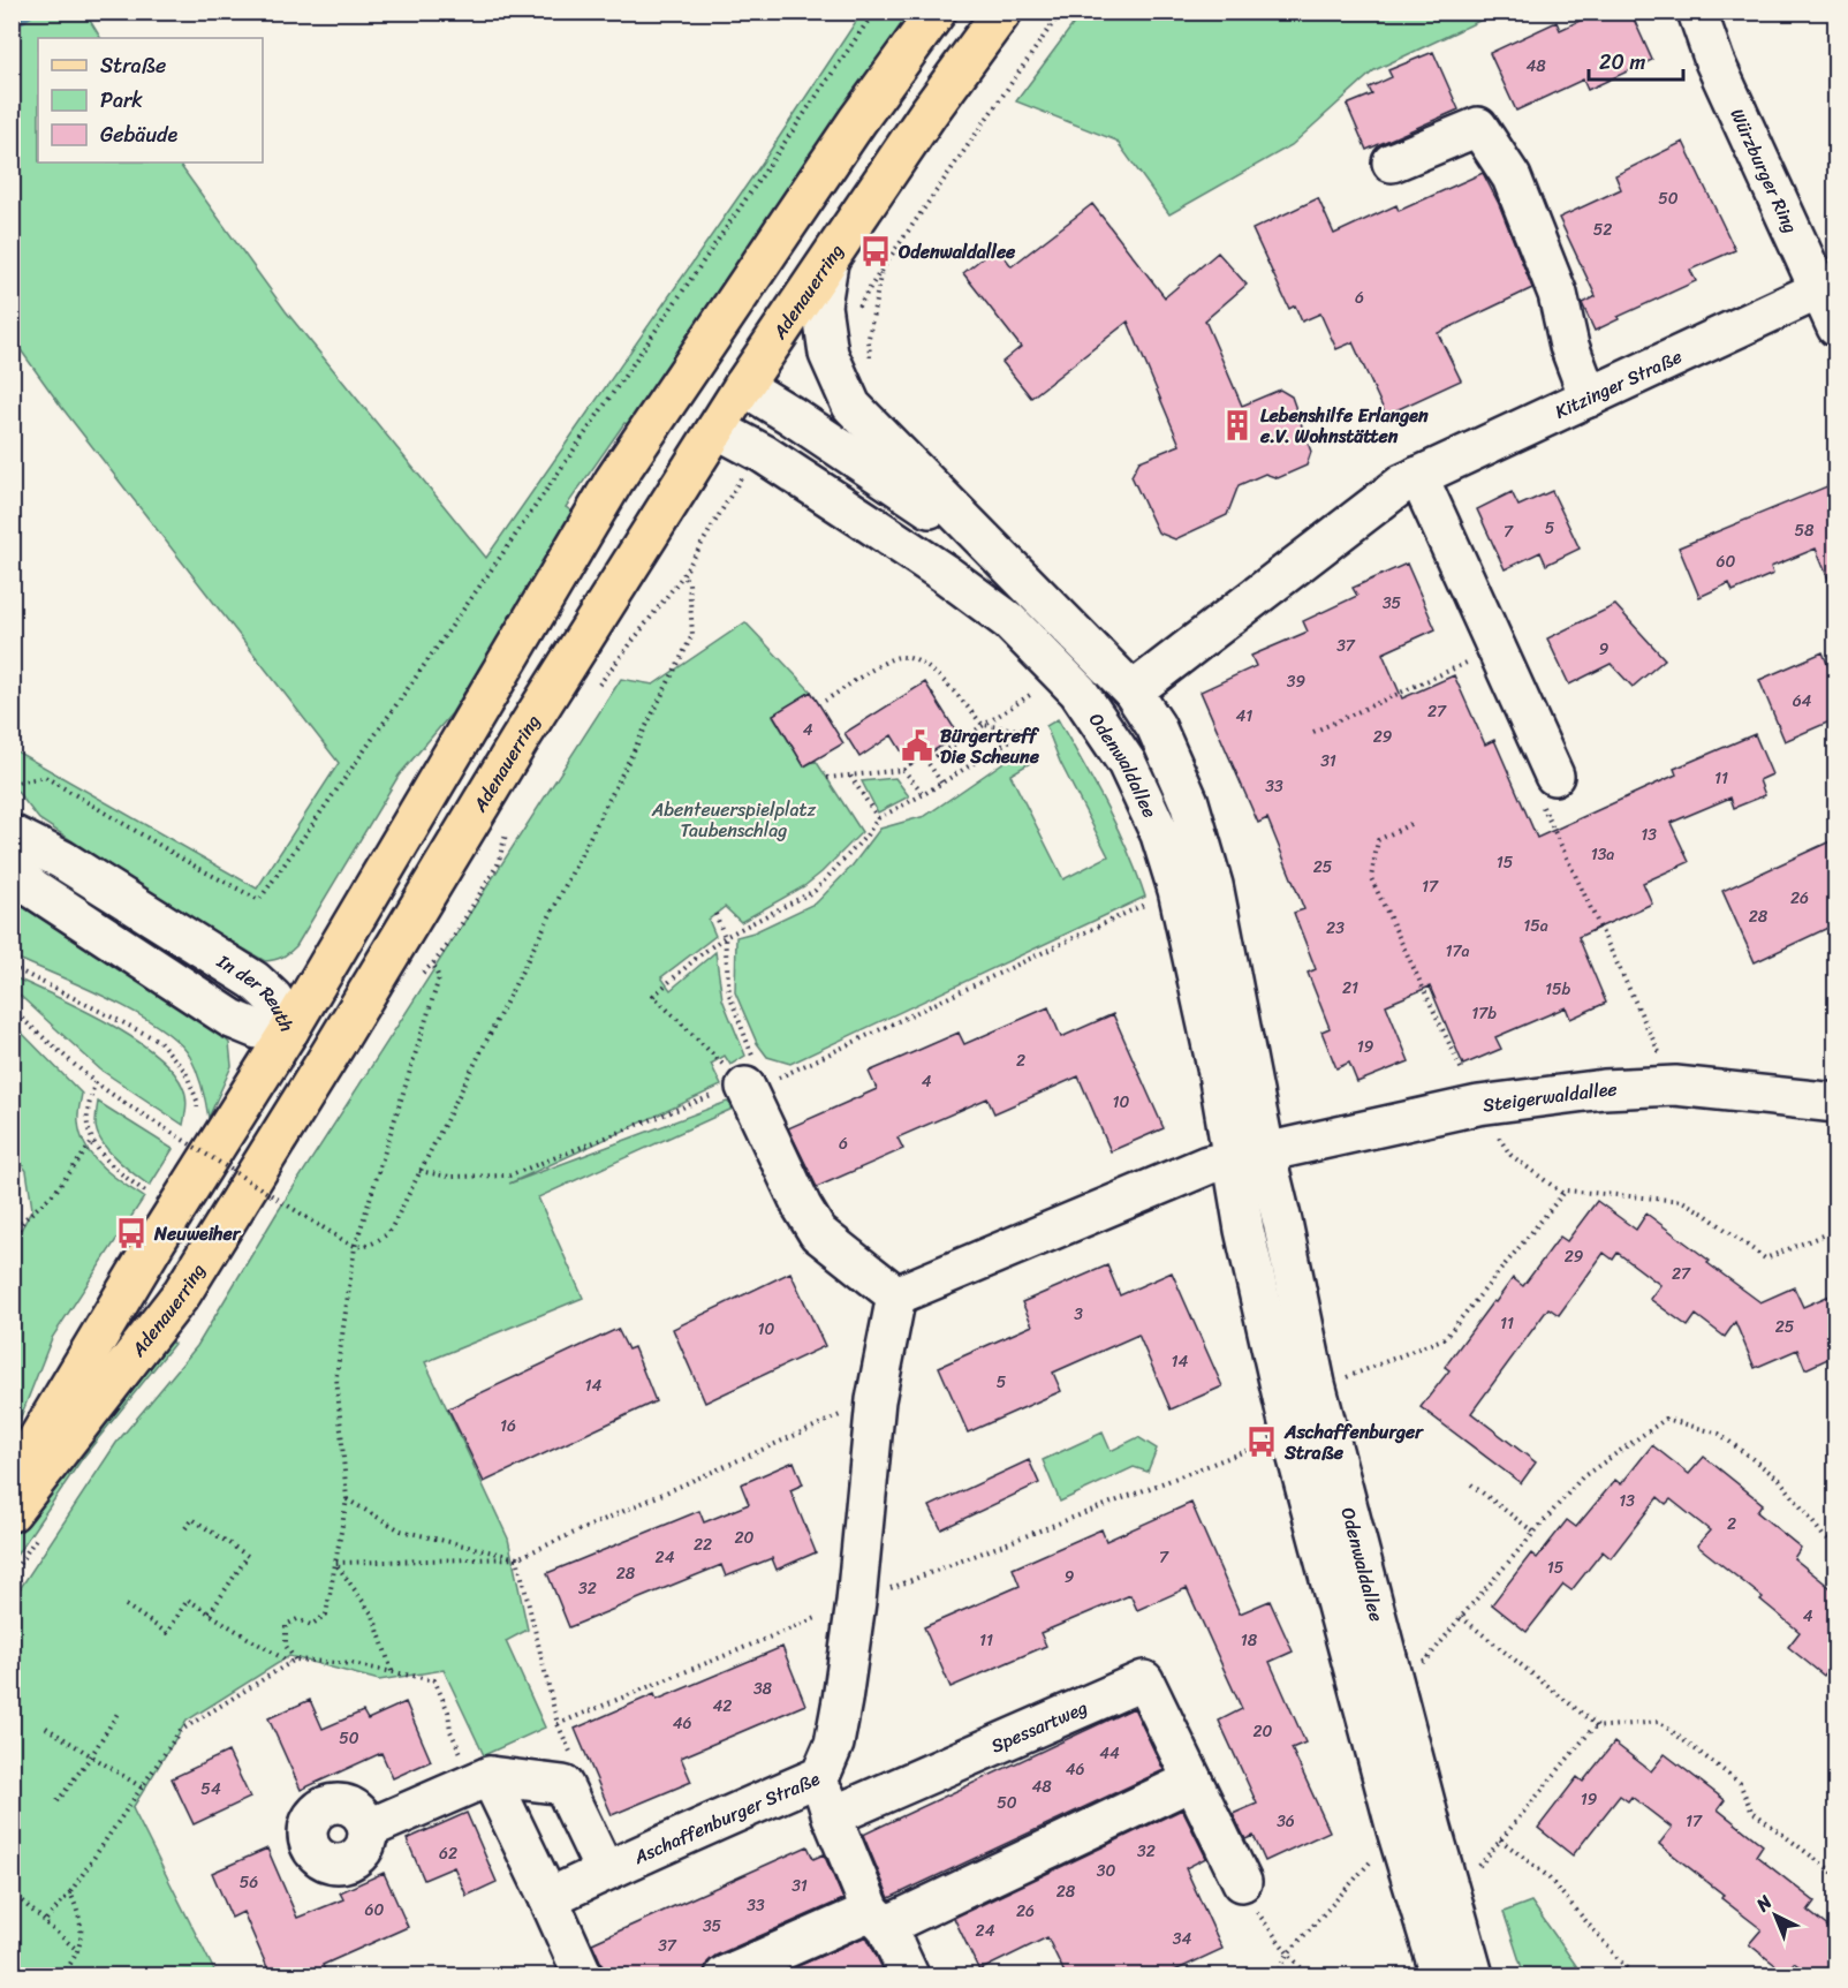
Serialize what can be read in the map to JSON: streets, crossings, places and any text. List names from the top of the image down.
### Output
{
  "streets": {
    "main road": ["Adenauerring"],
    "street": [
      "Würzburger Ring",
      "Kitzinger Straße",
      "Odenwaldallee",
      "In der Reuth",
      "Steigerwaldallee",
      "Spessartweg",
      "Aschaffenburger Straße"
    ]
  },
  "crossings": [
    ["Würzburger Ring", "Kitzinger Straße"],
    ["Adenauerring", "Odenwaldallee"],
    ["Kitzinger Straße", "Odenwaldallee"],
    ["Odenwaldallee", "Steigerwaldallee"]
  ],
  "parks": ["Abenteuerspielplatz Taubenschlag"],
  "places": {
    "bus stop": ["Odenwaldallee", "Neuweiher", "Aschaffenburger Straße"],
    "building": ["Lebenshilfe Erlangen e.V. Wohnstätten"],
    "public building": ["Bürgertreff Die Scheune"]
  },
  "house_numbers": [
    "48",
    "50",
    "52",
    "6",
    "5",
    "58",
    "7",
    "60",
    "35",
    "37",
    "9",
    "39",
    "64",
    "27",
    "41",
    "4",
    "29",
    "31",
    "11",
    "33",
    "13",
    "13a",
    "15",
    "25",
    "17",
    "26",
    "28",
    "15a",
    "23",
    "17a",
    "21",
    "15b",
    "17b",
    "19",
    "2",
    "4",
    "10",
    "6",
    "29",
    "27",
    "3",
    "11",
    "25",
    "10",
    "14",
    "5",
    "14",
    "16",
    "13",
    "2",
    "20",
    "22",
    "24",
    "7",
    "15",
    "28",
    "9",
    "32",
    "4",
    "11",
    "18",
    "38",
    "42",
    "46",
    "20",
    "50",
    "44",
    "46",
    "48",
    "54",
    "19",
    "50",
    "36",
    "17",
    "32",
    "62",
    "30",
    "56",
    "31",
    "28",
    "33",
    "60",
    "26",
    "35",
    "24",
    "34",
    "37"
  ],
  "legend": ["Straße", "Park", "Gebäude"],
  "scale_bar": "20 m",
  "north": "top left"
}
